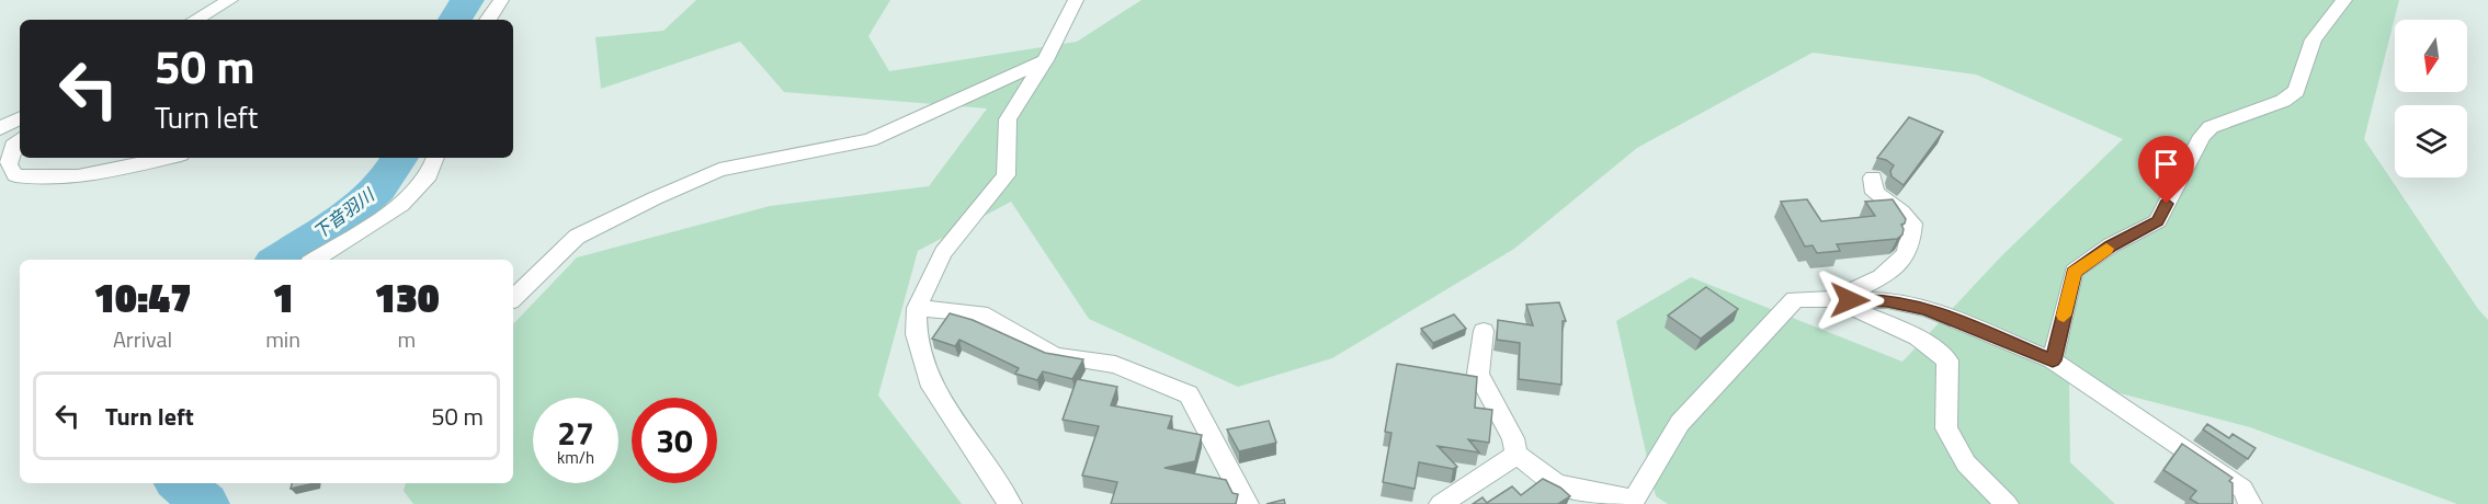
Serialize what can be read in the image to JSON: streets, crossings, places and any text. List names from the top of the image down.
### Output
{
  "water": ["下音羽川"],
  "north": "bottom",
  "page": {
    "turn": ["50 m", "Turn left"],
    "eta": [
      "10:47",
      "Arrival",
      "1",
      "min",
      "130",
      "m"
    ],
    "list": [
      {
        "name": "Turn left",
        "value": "50 m"
      }
    ],
    "speed": "27 km/h",
    "limit": "30"
  }
}
